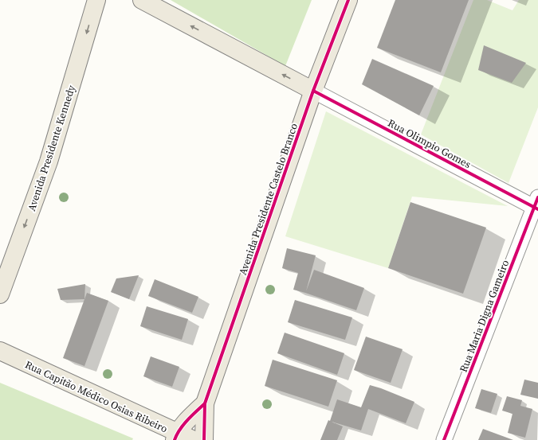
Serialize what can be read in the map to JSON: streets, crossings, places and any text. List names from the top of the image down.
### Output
{
  "streets": {
    "main road": [
      "Rua Olimpio Gomes",
      "Avenida Presidente Kennedy",
      "Avenida Presidente Castelo Branco",
      "Rua Capitão Médico Osias Ribeiro"
    ],
    "street": ["Rua Maria Digna Gameiro"]
  },
  "crossings": [
    ["Rua Olimpio Gomes", "Avenida Presidente Castelo Branco"],
    ["Rua Olimpio Gomes", "Rua Maria Digna Gameiro"],
    ["Avenida Presidente Castelo Branco", "Rua Capitão Médico Osias Ribeiro"]
  ],
  "one_way": ["Rua Olimpio Gomes", "Avenida Presidente Kennedy"]
}
